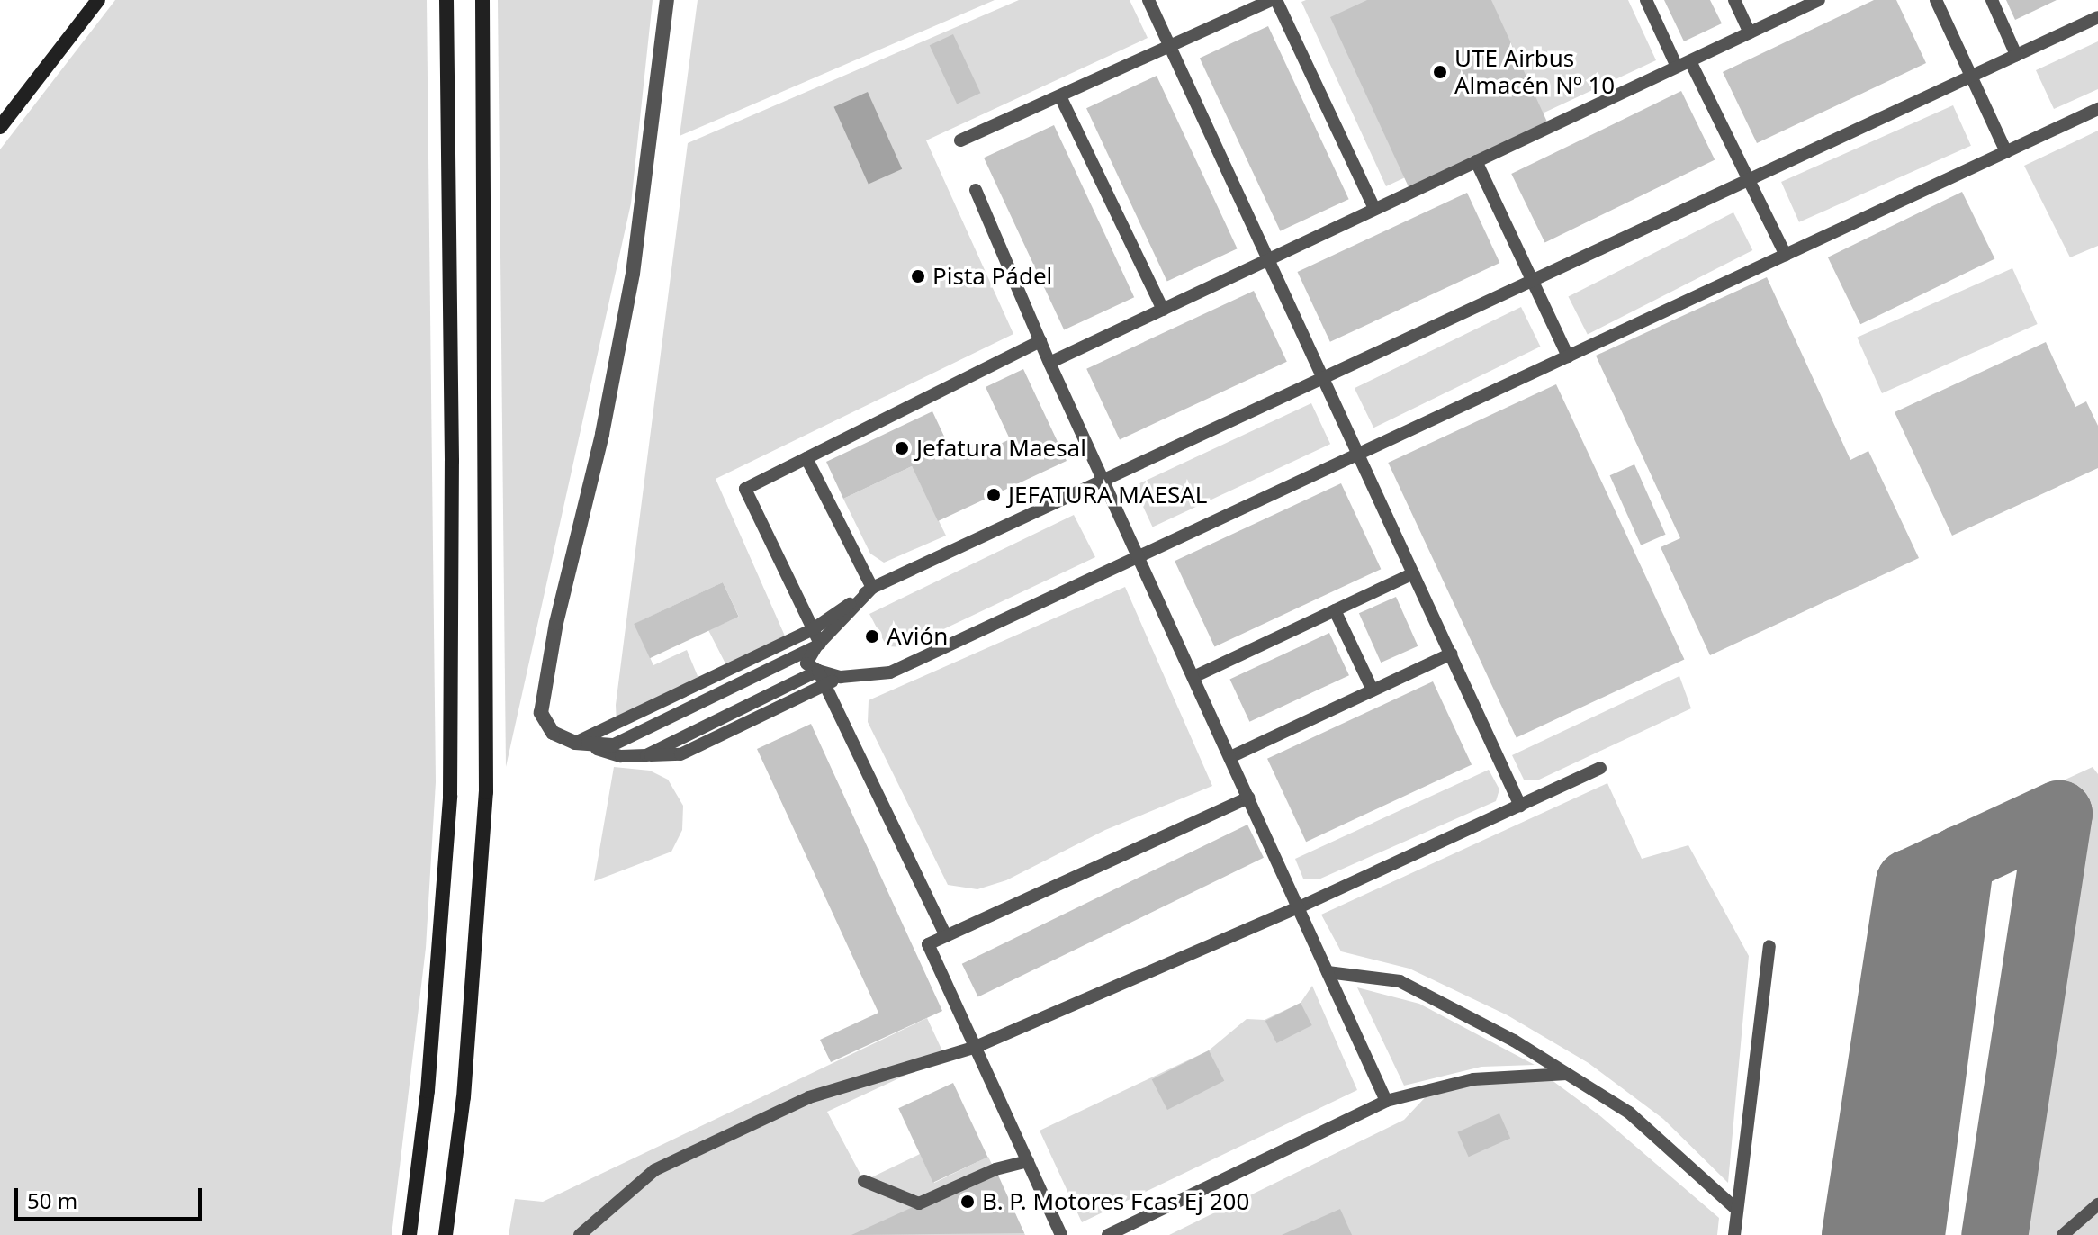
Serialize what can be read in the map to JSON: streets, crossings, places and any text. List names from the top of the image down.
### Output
{
  "places": [
    "UTE Airbus Almacén Nº 10",
    "Pista Pádel",
    "Jefatura Maesal",
    "JEFATURA MAESAL",
    "Avión",
    "B. P. Motores Fcas Ej 200"
  ],
  "scale_bar": "50 m"
}
